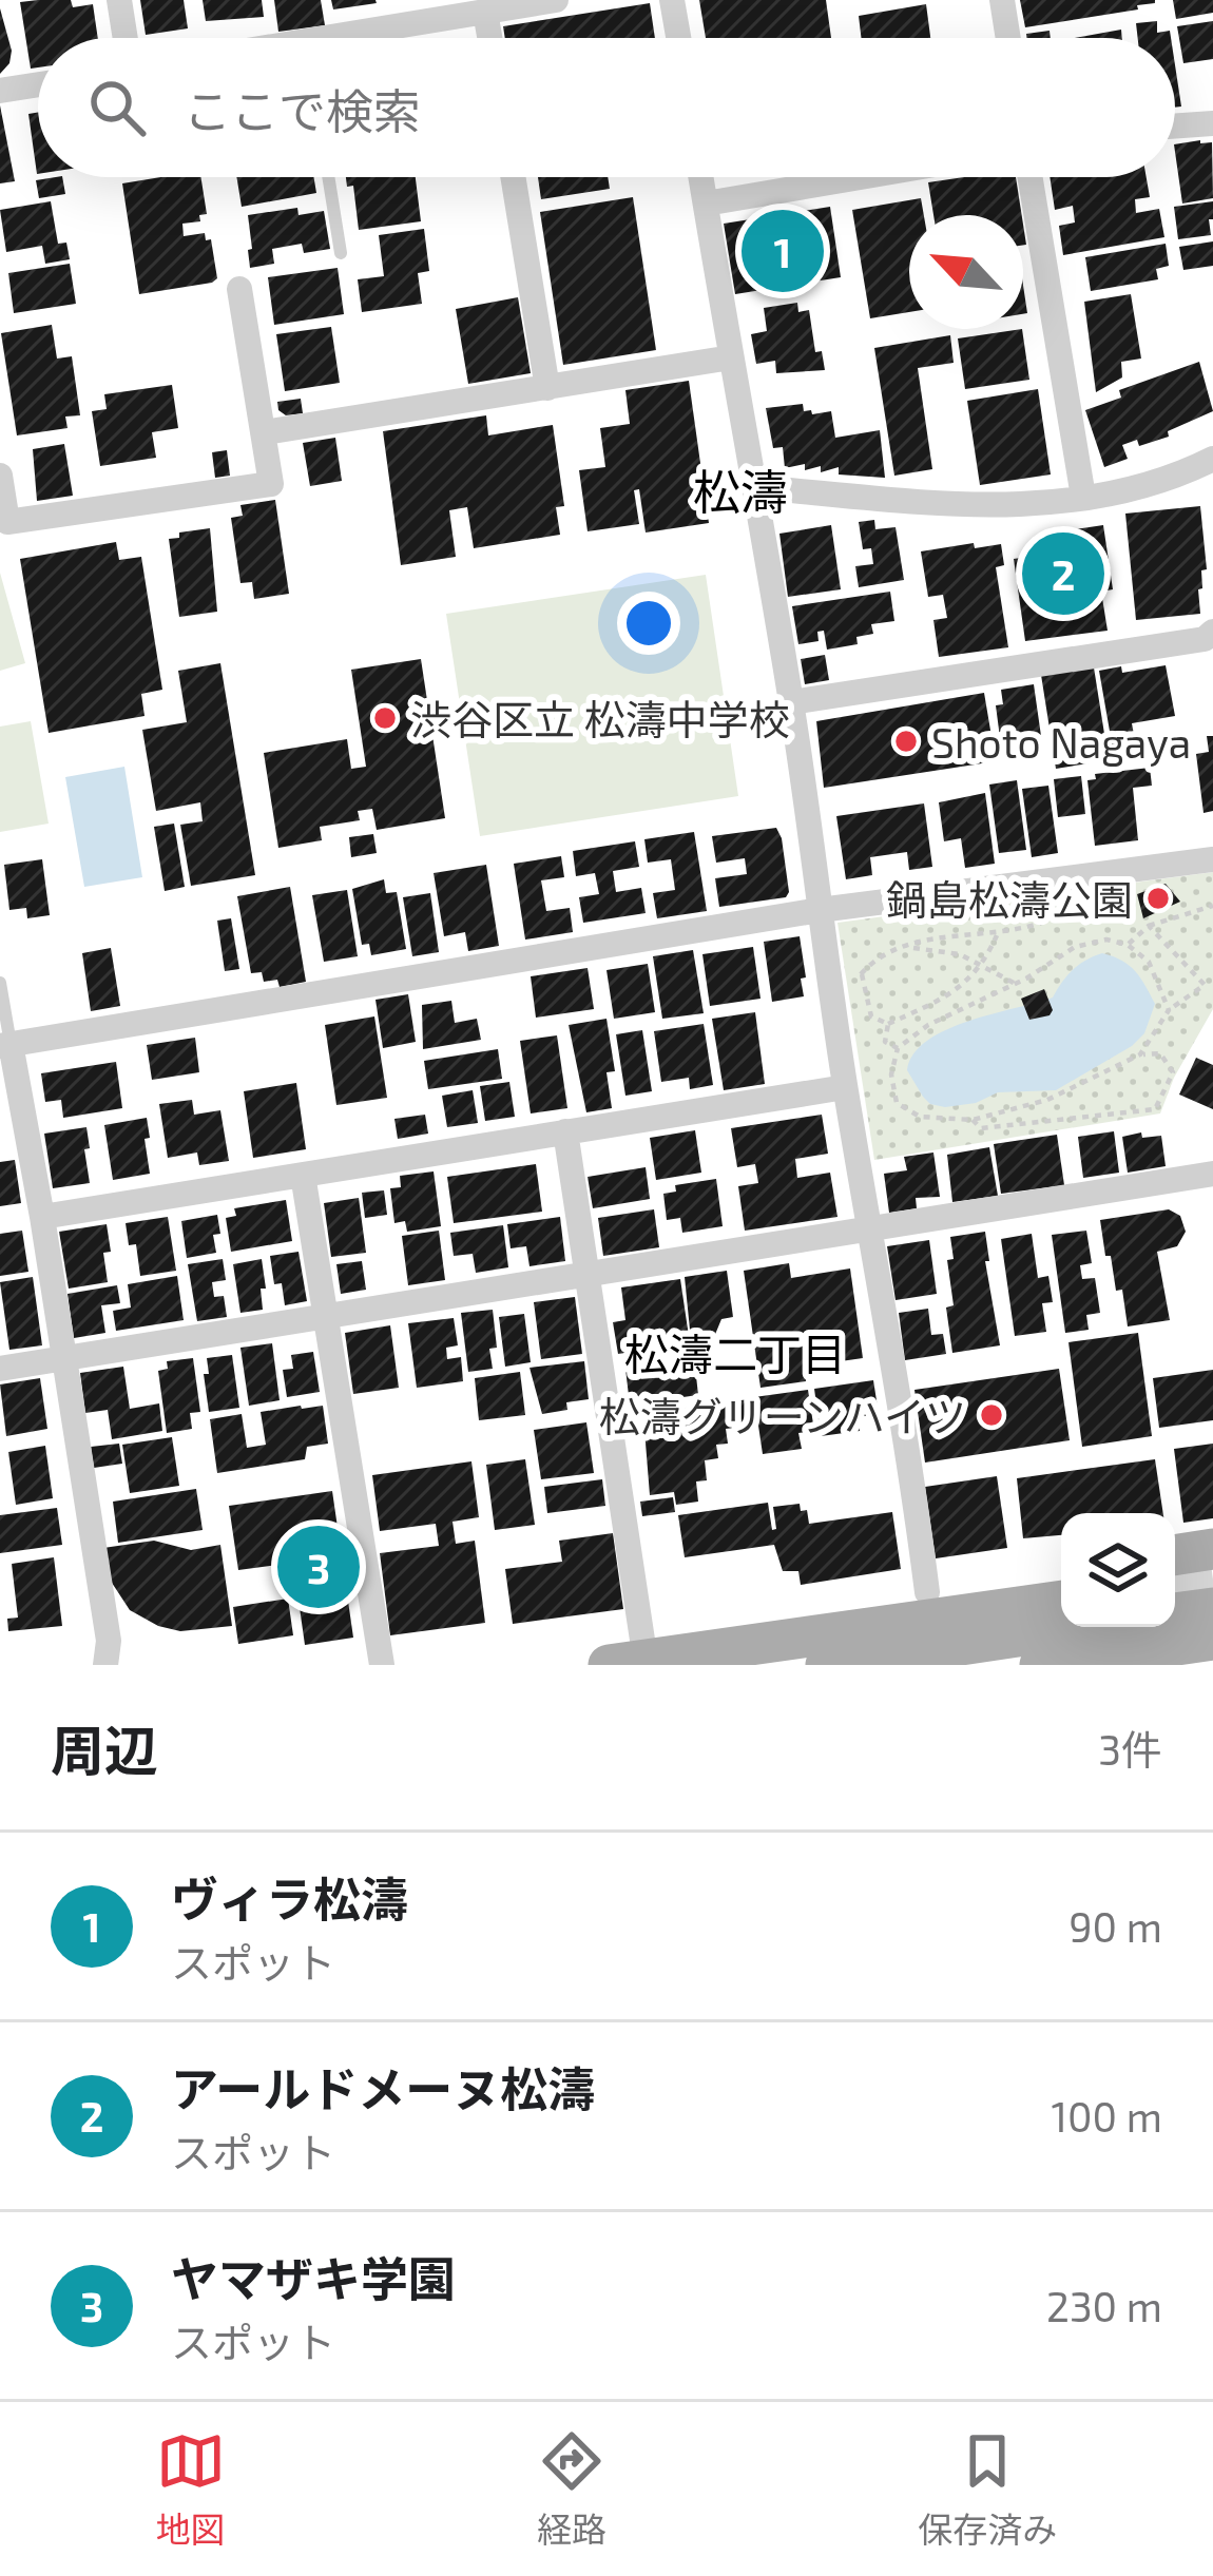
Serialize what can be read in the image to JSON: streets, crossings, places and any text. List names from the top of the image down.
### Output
{
  "districts": ["松濤", "松濤二丁目"],
  "places": [
    "渋谷区立 松濤中学校",
    "Shoto Nagaya",
    "鍋島松濤公園",
    "松濤グリーンハイツ"
  ],
  "north": "top left",
  "page": {
    "search": "ここで検索",
    "pins": ["1", "2", "3"],
    "heading": ["周辺", "3件"],
    "list": [
      {
        "mark": "1",
        "name": "ヴィラ松濤",
        "note": "スポット",
        "value": "90 m"
      },
      {
        "mark": "2",
        "name": "アールドメーヌ松濤",
        "note": "スポット",
        "value": "100 m"
      },
      {
        "mark": "3",
        "name": "ヤマザキ学園",
        "note": "スポット",
        "value": "230 m"
      }
    ],
    "nav": ["地図", "経路", "保存済み"]
  }
}
